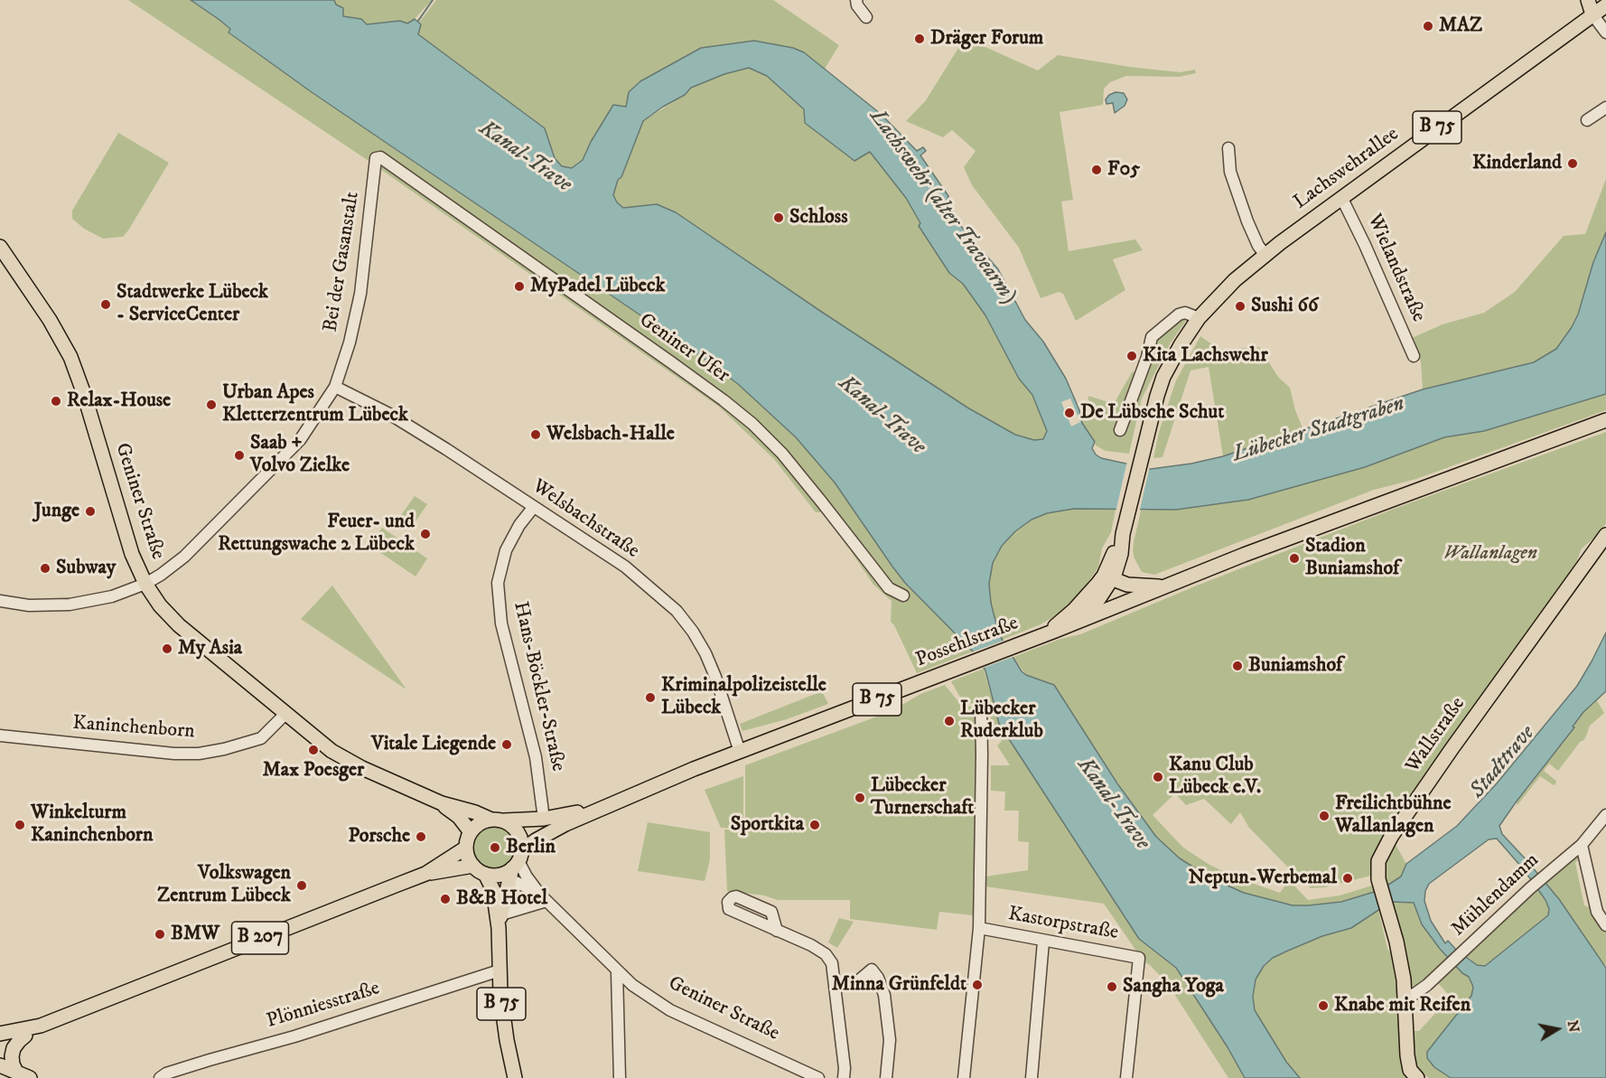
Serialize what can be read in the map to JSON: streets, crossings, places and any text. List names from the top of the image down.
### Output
{
  "streets": {
    "main road": [
      "B 75",
      "Lachswehrallee",
      "Geniner Straße",
      "Possehlstraße",
      "Wallstraße",
      "B 207"
    ],
    "street": [
      "Bei der Gasanstalt",
      "Wielandstraße",
      "Geniner Ufer",
      "Welsbachstraße",
      "Hans-Böckler-Straße",
      "Kaninchenborn",
      "Mühlendamm",
      "Kastorpstraße",
      "Plönniesstraße"
    ]
  },
  "crossings": [
    ["B 75", "Geniner Straße"],
    ["B 75", "Possehlstraße"],
    ["B 75", "B 207"],
    ["B 75", "Plönniesstraße"],
    ["Lachswehrallee", "Wielandstraße"],
    ["Lachswehrallee", "Possehlstraße"],
    ["Bei der Gasanstalt", "Geniner Ufer"],
    ["Bei der Gasanstalt", "Geniner Straße"],
    ["Bei der Gasanstalt", "Welsbachstraße"],
    ["Geniner Straße", "Possehlstraße"],
    ["Geniner Straße", "Kaninchenborn"],
    ["Geniner Straße", "B 207"],
    ["Welsbachstraße", "Possehlstraße"],
    ["Welsbachstraße", "Hans-Böckler-Straße"],
    ["Possehlstraße", "Hans-Böckler-Straße"],
    ["Possehlstraße", "B 207"],
    ["Wallstraße", "Mühlendamm"]
  ],
  "water": [
    "Kanal-Trave",
    "Lachswehr (alter Travearm)",
    "Lübecker Stadtgraben",
    "Stadttrave"
  ],
  "parks": ["Wallanlagen"],
  "places": [
    "MAZ",
    "Dräger Forum",
    "Kinderland",
    "F05",
    "Schloss",
    "MyPadel Lübeck",
    "Stadtwerke Lübeck - ServiceCenter",
    "Sushi 66",
    "Kita Lachswehr",
    "Relax-House",
    "Urban Apes Kletterzentrum Lübeck",
    "De Lübsche Schut",
    "Welsbach-Halle",
    "Saab + Volvo Zielke",
    "Junge",
    "Feuer- und Rettungswache 2 Lübeck",
    "Stadion Buniamshof",
    "Subway",
    "My Asia",
    "Buniamshof",
    "Kriminalpolizeistelle Lübeck",
    "Lübecker Ruderklub",
    "Vitale Liegende",
    "Max Poesger",
    "Kanu Club Lübeck e.V.",
    "Lübecker Turnerschaft",
    "Freilichtbühne Wallanlagen",
    "Winkelturm Kaninchenborn",
    "Sportkita",
    "Porsche",
    "Berlin",
    "Neptun-Werbemal",
    "Volkswagen Zentrum Lübeck",
    "B&B Hotel",
    "BMW",
    "Minna Grünfeldt",
    "Sangha Yoga",
    "Knabe mit Reifen"
  ],
  "north": "right"
}
